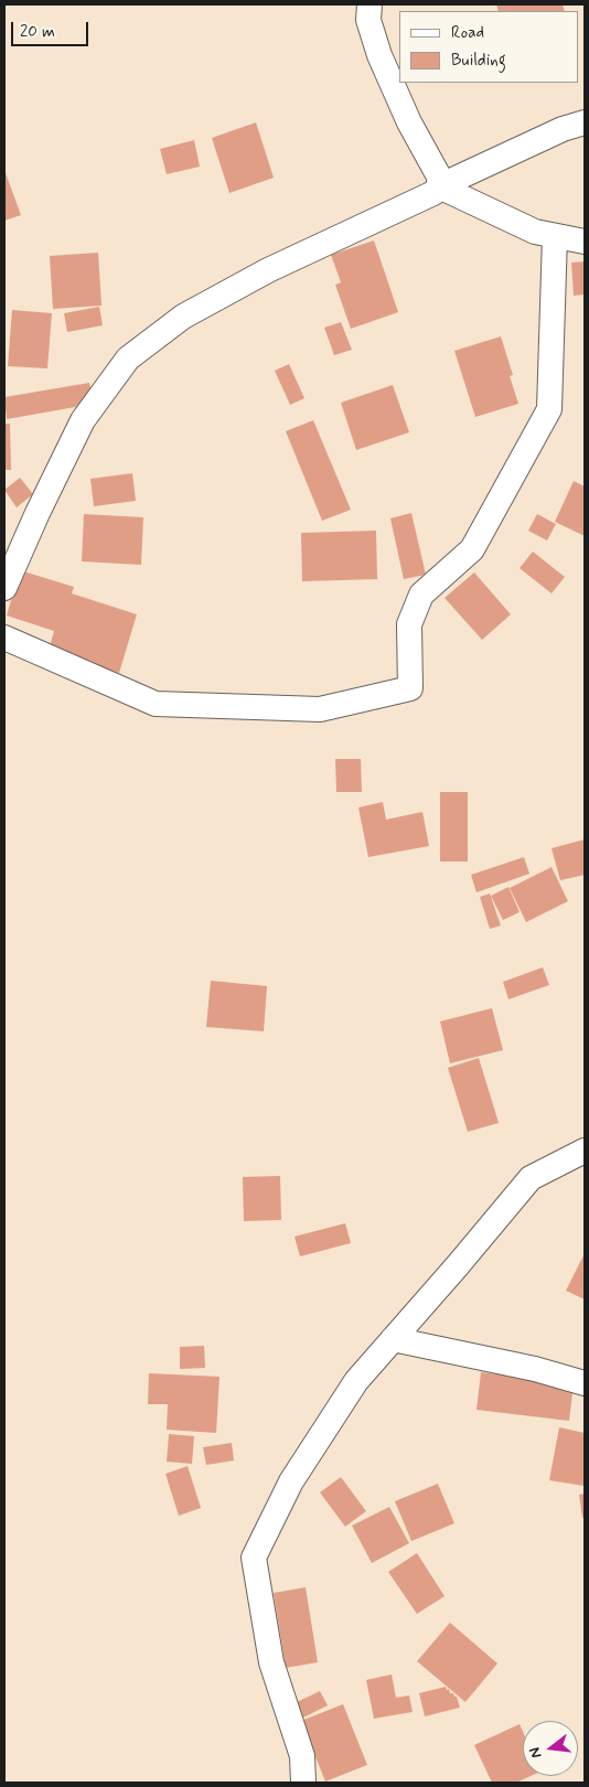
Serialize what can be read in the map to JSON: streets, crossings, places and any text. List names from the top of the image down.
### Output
{
  "legend": ["Road", "Building"],
  "scale_bar": "20 m",
  "north": "left"
}
